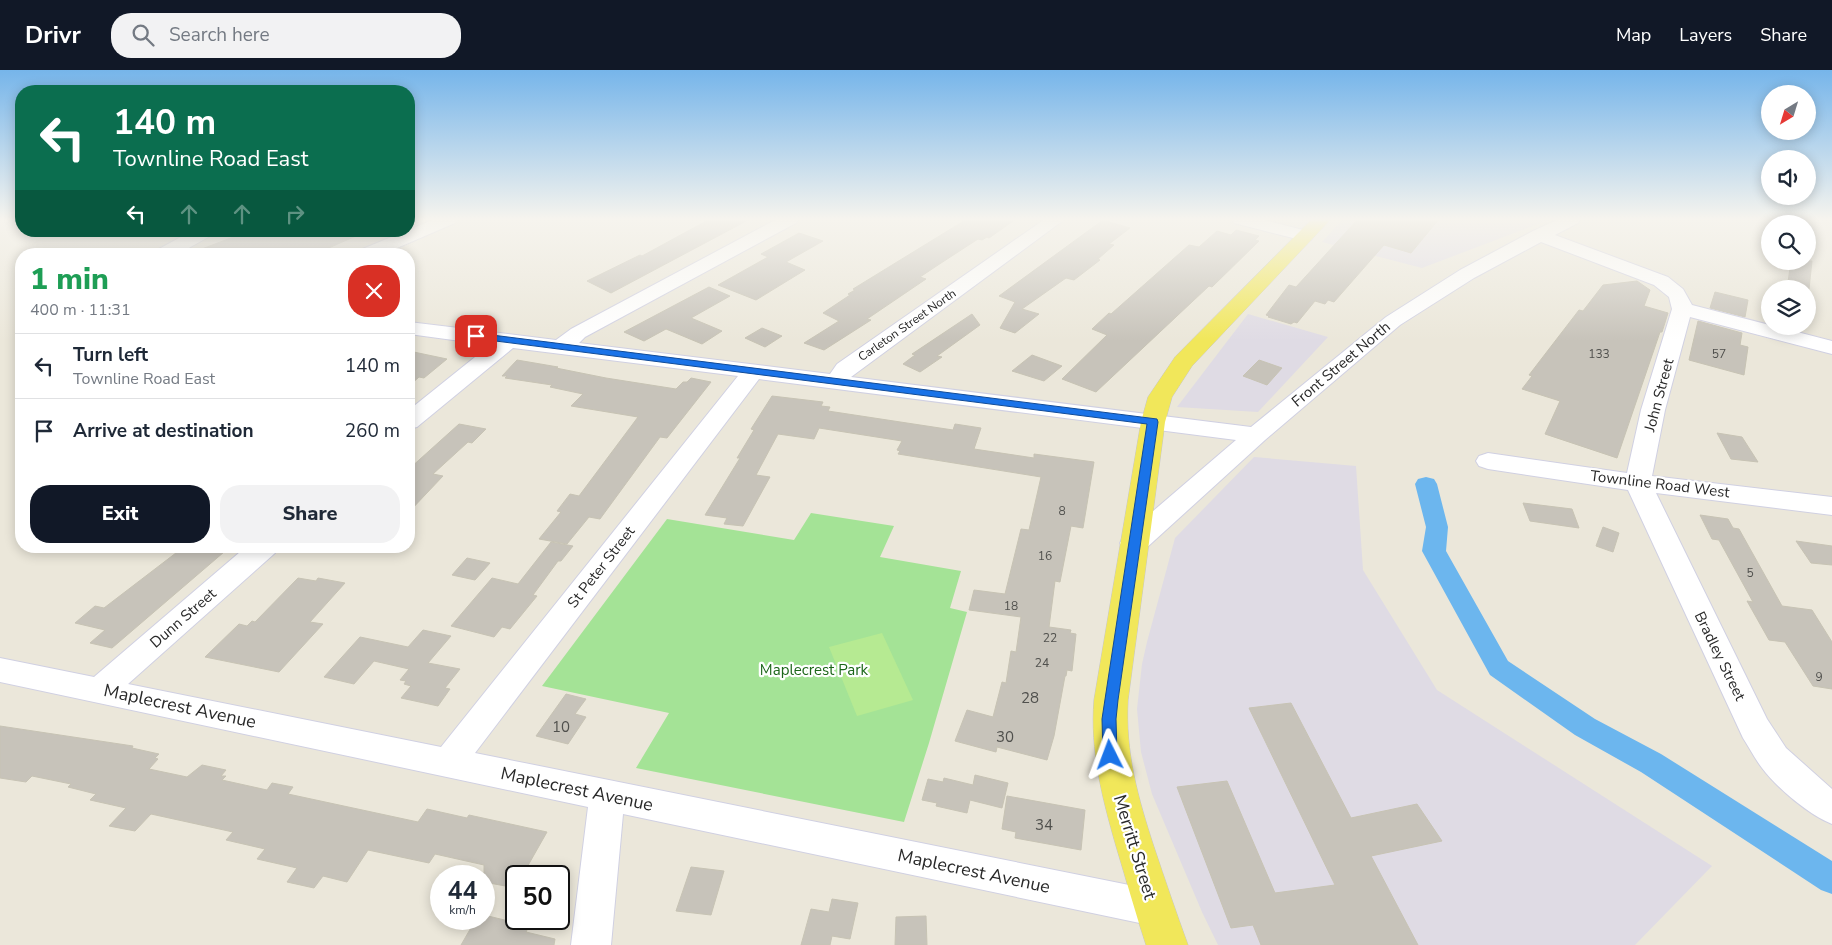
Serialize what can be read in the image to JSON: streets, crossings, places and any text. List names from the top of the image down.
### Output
{
  "streets": {
    "main road": ["Merritt Street"],
    "street": [
      "Carleton Street North",
      "Front Street North",
      "John Street",
      "Townline Road West",
      "St Peter Street",
      "Dunn Street",
      "Bradley Street",
      "Maplecrest Avenue"
    ]
  },
  "crossings": [
    ["Front Street North", "Merritt Street"],
    ["John Street", "Townline Road West"],
    ["John Street", "Bradley Street"],
    ["Townline Road West", "Bradley Street"],
    ["St Peter Street", "Maplecrest Avenue"],
    ["Dunn Street", "Maplecrest Avenue"],
    ["Maplecrest Avenue", "Merritt Street"]
  ],
  "parks": ["Maplecrest Park"],
  "house_numbers": [
    "133",
    "57",
    "8",
    "16",
    "5",
    "18",
    "22",
    "24",
    "9",
    "28",
    "10",
    "30",
    "34"
  ],
  "north": "bottom left",
  "page": {
    "header": "Drivr",
    "search": "Search here",
    "nav": ["Map", "Layers", "Share"],
    "turn": ["140 m", "Townline Road East"],
    "heading": ["1 min", "400 m · 11:31"],
    "list": [
      {
        "name": "Turn left",
        "note": "Townline Road East",
        "value": "140 m"
      },
      {
        "name": "Arrive at destination",
        "value": "260 m"
      }
    ],
    "buttons": ["Exit", "Share"],
    "speed": "44 km/h",
    "limit": "50"
  }
}
